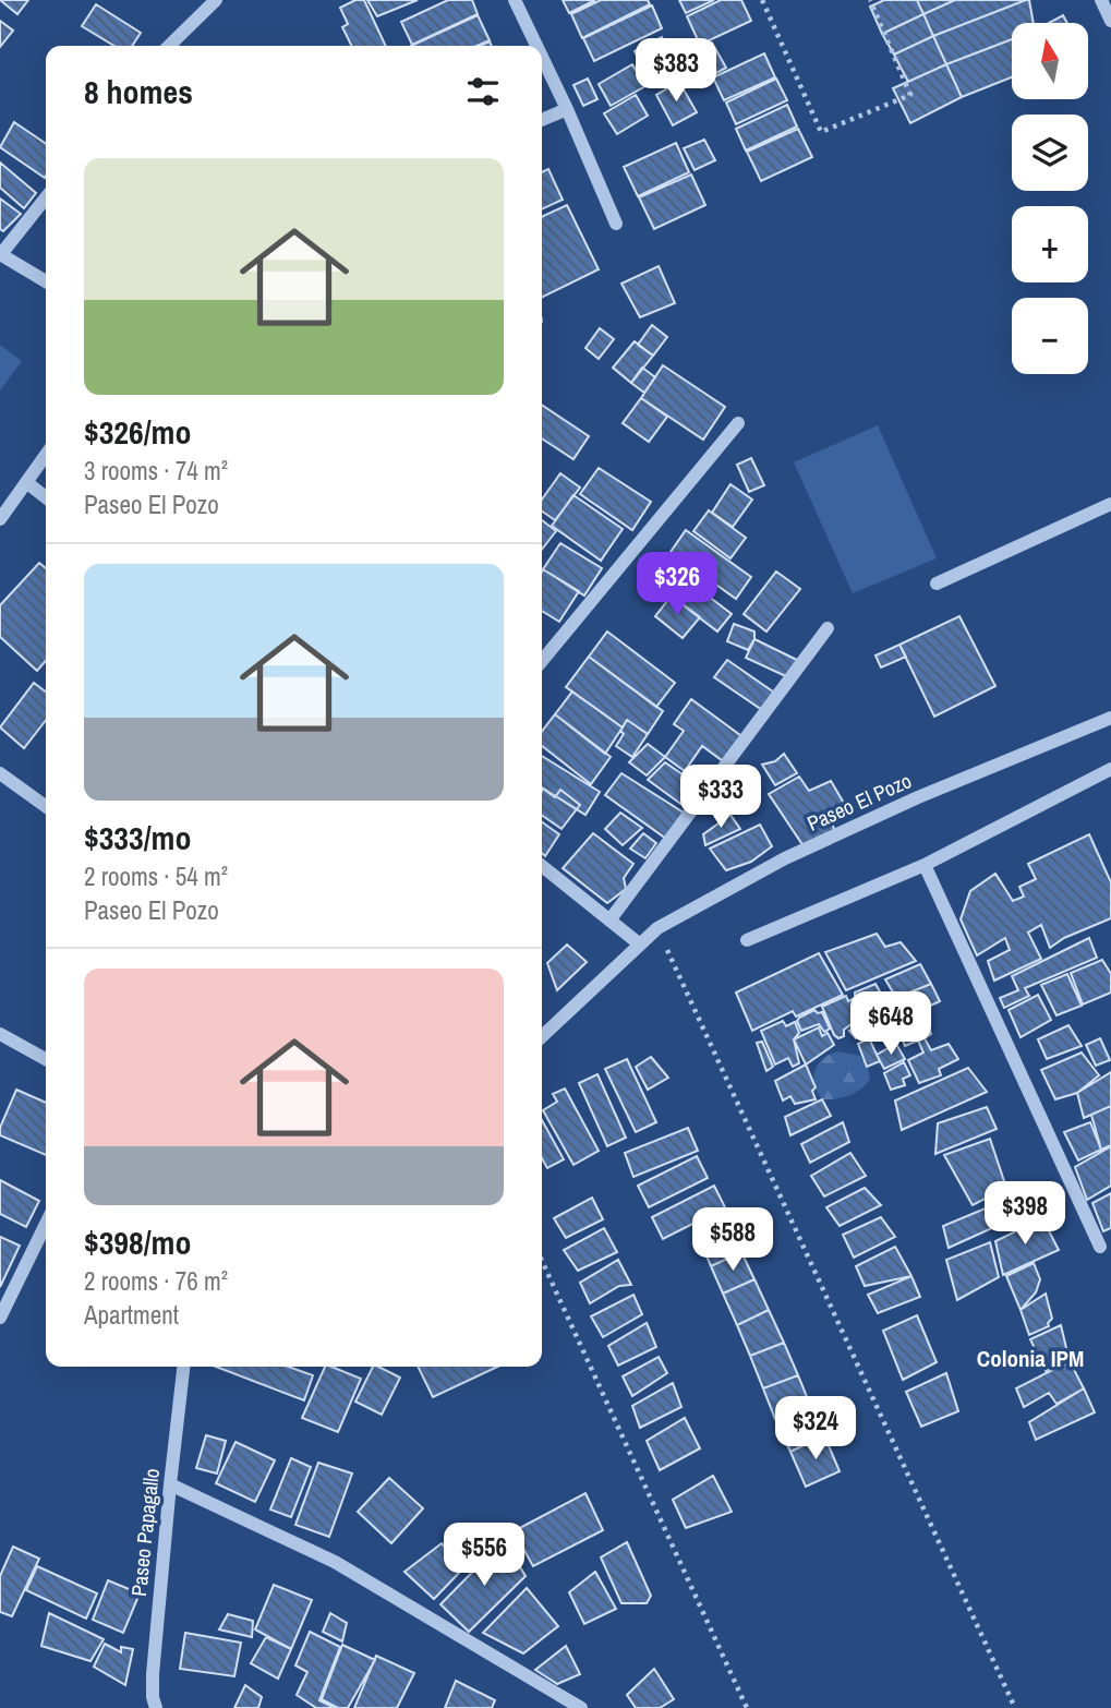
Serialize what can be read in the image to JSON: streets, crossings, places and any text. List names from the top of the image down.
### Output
{
  "streets": {
    "street": ["Paseo El Pozo", "Paseo Papagallo"]
  },
  "districts": ["Colonia IPM"],
  "north": "top",
  "page": {
    "map_buttons": ["+", "−"],
    "price": [
      "$383",
      "$326",
      "$333",
      "$648",
      "$398",
      "$588",
      "$324",
      "$556"
    ],
    "heading": "8 homes",
    "list": [
      {
        "name": "$326/mo",
        "note": "3 rooms · 74 m² · Paseo El Pozo"
      },
      {
        "name": "$333/mo",
        "note": "2 rooms · 54 m² · Paseo El Pozo"
      },
      {
        "name": "$398/mo",
        "note": "2 rooms · 76 m² · Apartment"
      }
    ]
  }
}
